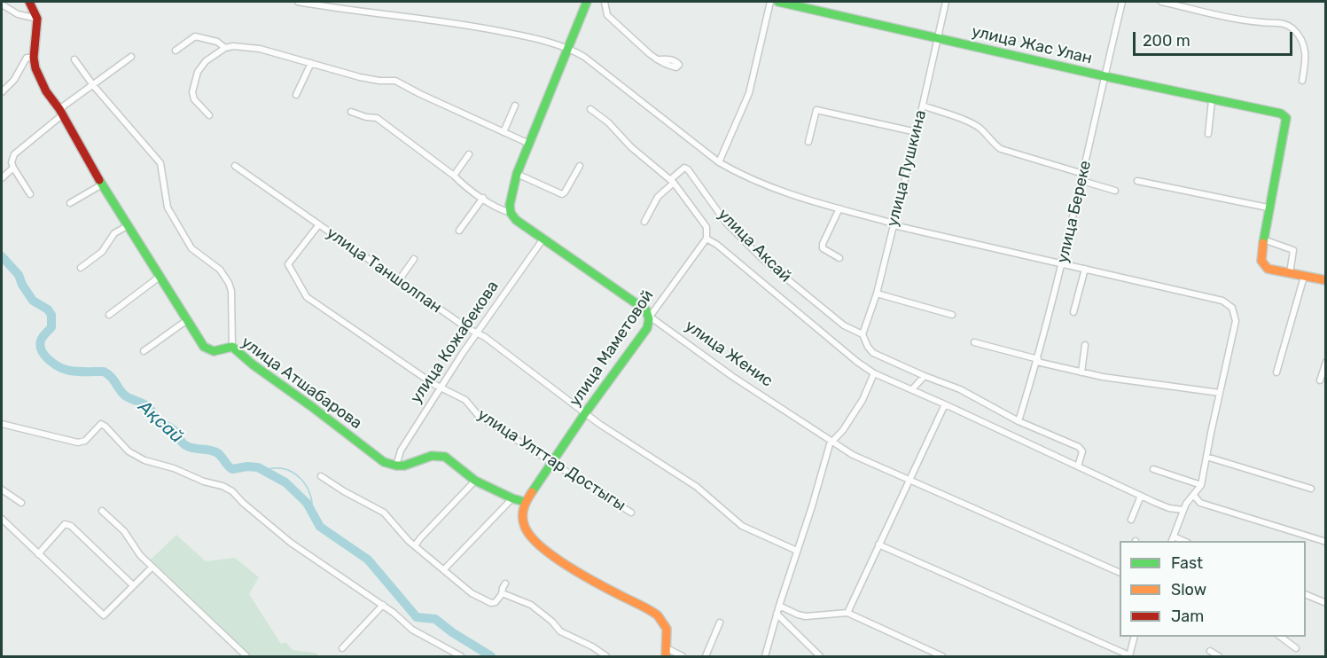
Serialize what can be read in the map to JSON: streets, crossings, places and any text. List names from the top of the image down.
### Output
{
  "streets": {
    "street": [
      "улица Жас Улан",
      "улица Пушкина",
      "улица Береке",
      "улица Аксай",
      "улица Таншолпан",
      "улица Кожабекова",
      "улица Маметовой",
      "улица Женис",
      "улица Атшабарова",
      "улица Улттар Достыгы"
    ]
  },
  "crossings": [
    ["улица Жас Улан", "улица Пушкина"],
    ["улица Жас Улан", "улица Береке"],
    ["улица Пушкина", "улица Аксай"],
    ["улица Береке", "улица Аксай"],
    ["улица Аксай", "улица Маметовой"],
    ["улица Таншолпан", "улица Кожабекова"],
    ["улица Таншолпан", "улица Маметовой"],
    ["улица Таншолпан", "улица Улттар Достыгы"],
    ["улица Кожабекова", "улица Женис"],
    ["улица Кожабекова", "улица Атшабарова"],
    ["улица Кожабекова", "улица Улттар Достыгы"],
    ["улица Маметовой", "улица Женис"],
    ["улица Маметовой", "улица Улттар Достыгы"]
  ],
  "water": ["Ақсай"],
  "legend": ["Fast", "Slow", "Jam"],
  "scale_bar": "200 m"
}
